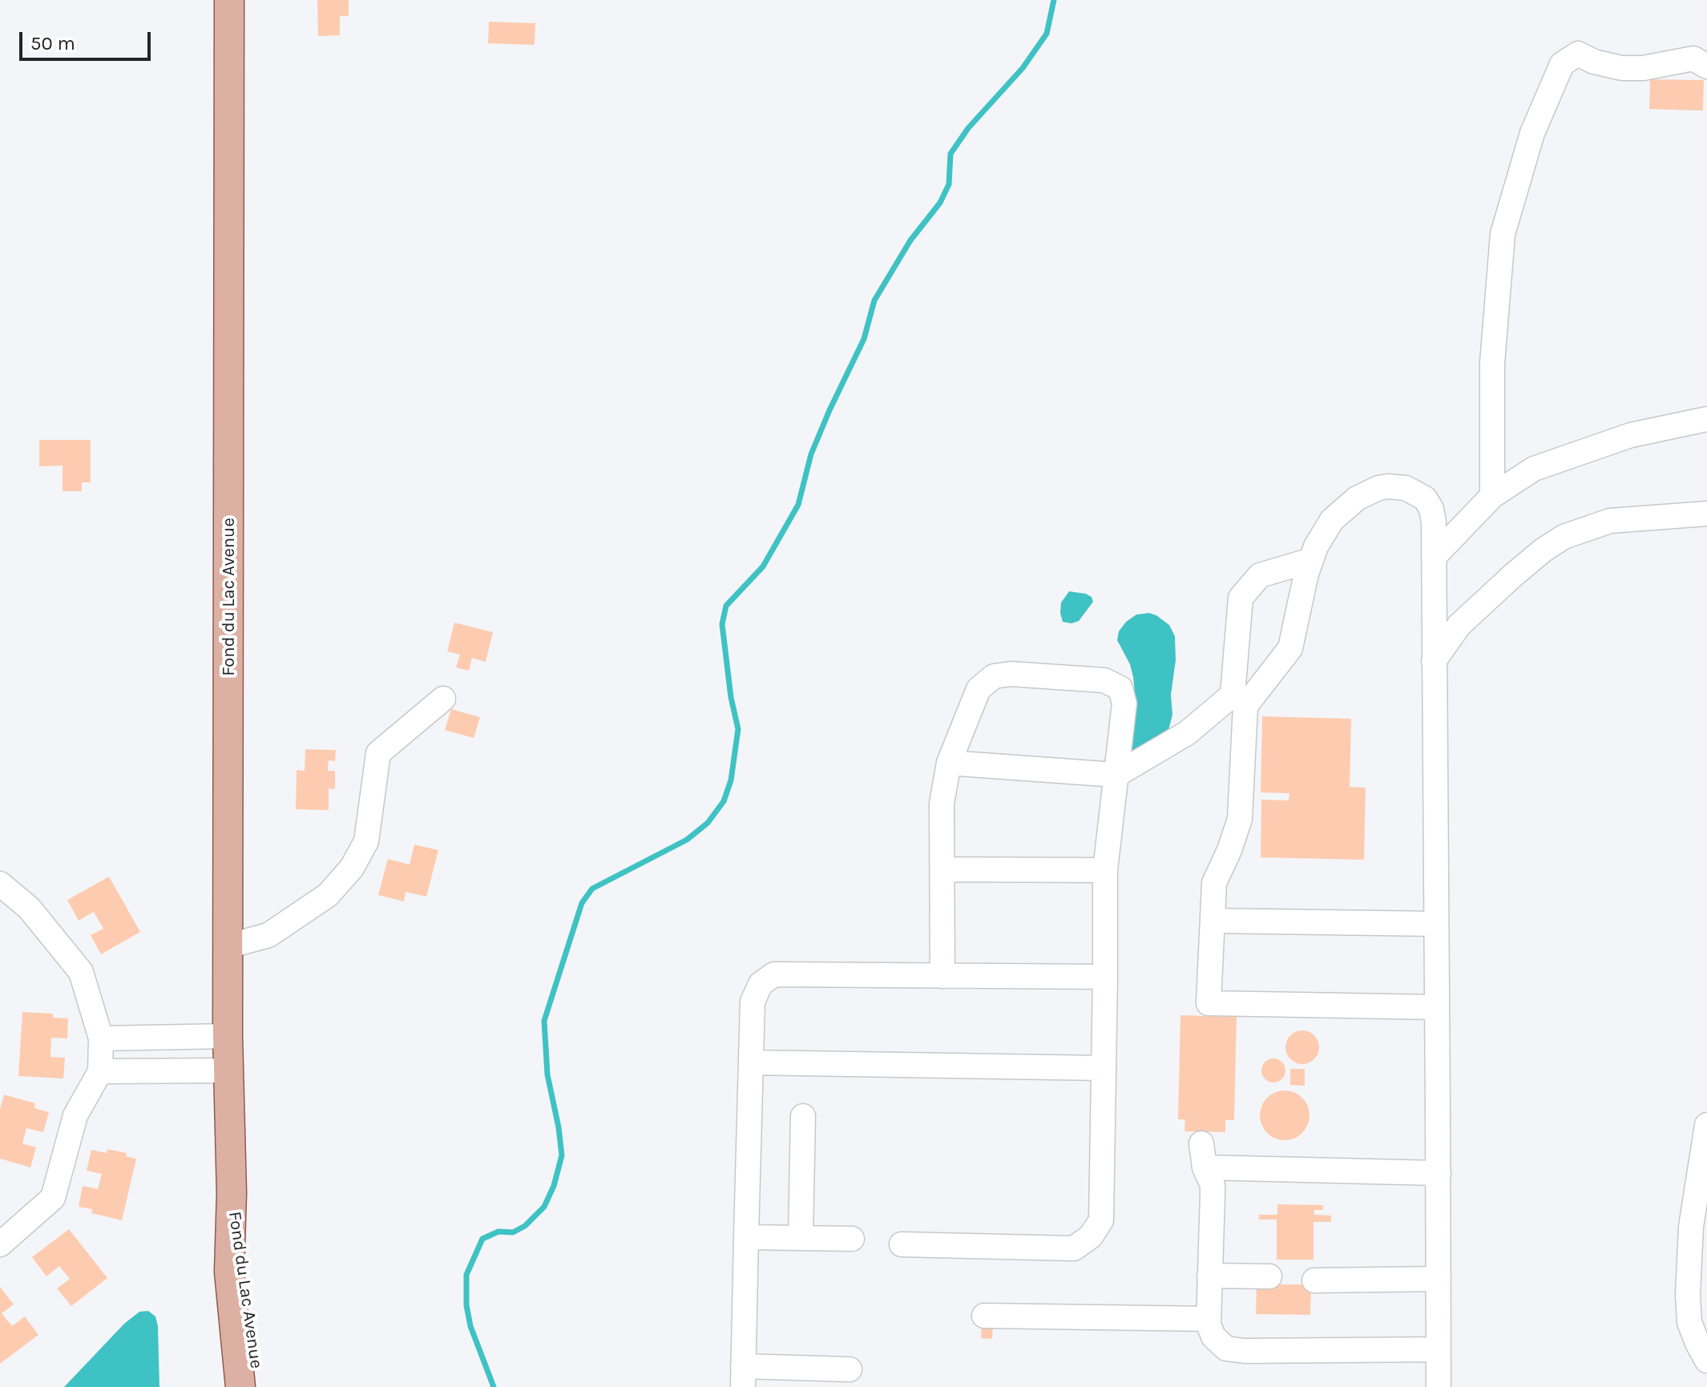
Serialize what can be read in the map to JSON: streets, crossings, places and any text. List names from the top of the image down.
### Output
{
  "streets": {
    "main road": ["Fond du Lac Avenue"]
  },
  "scale_bar": "50 m"
}
